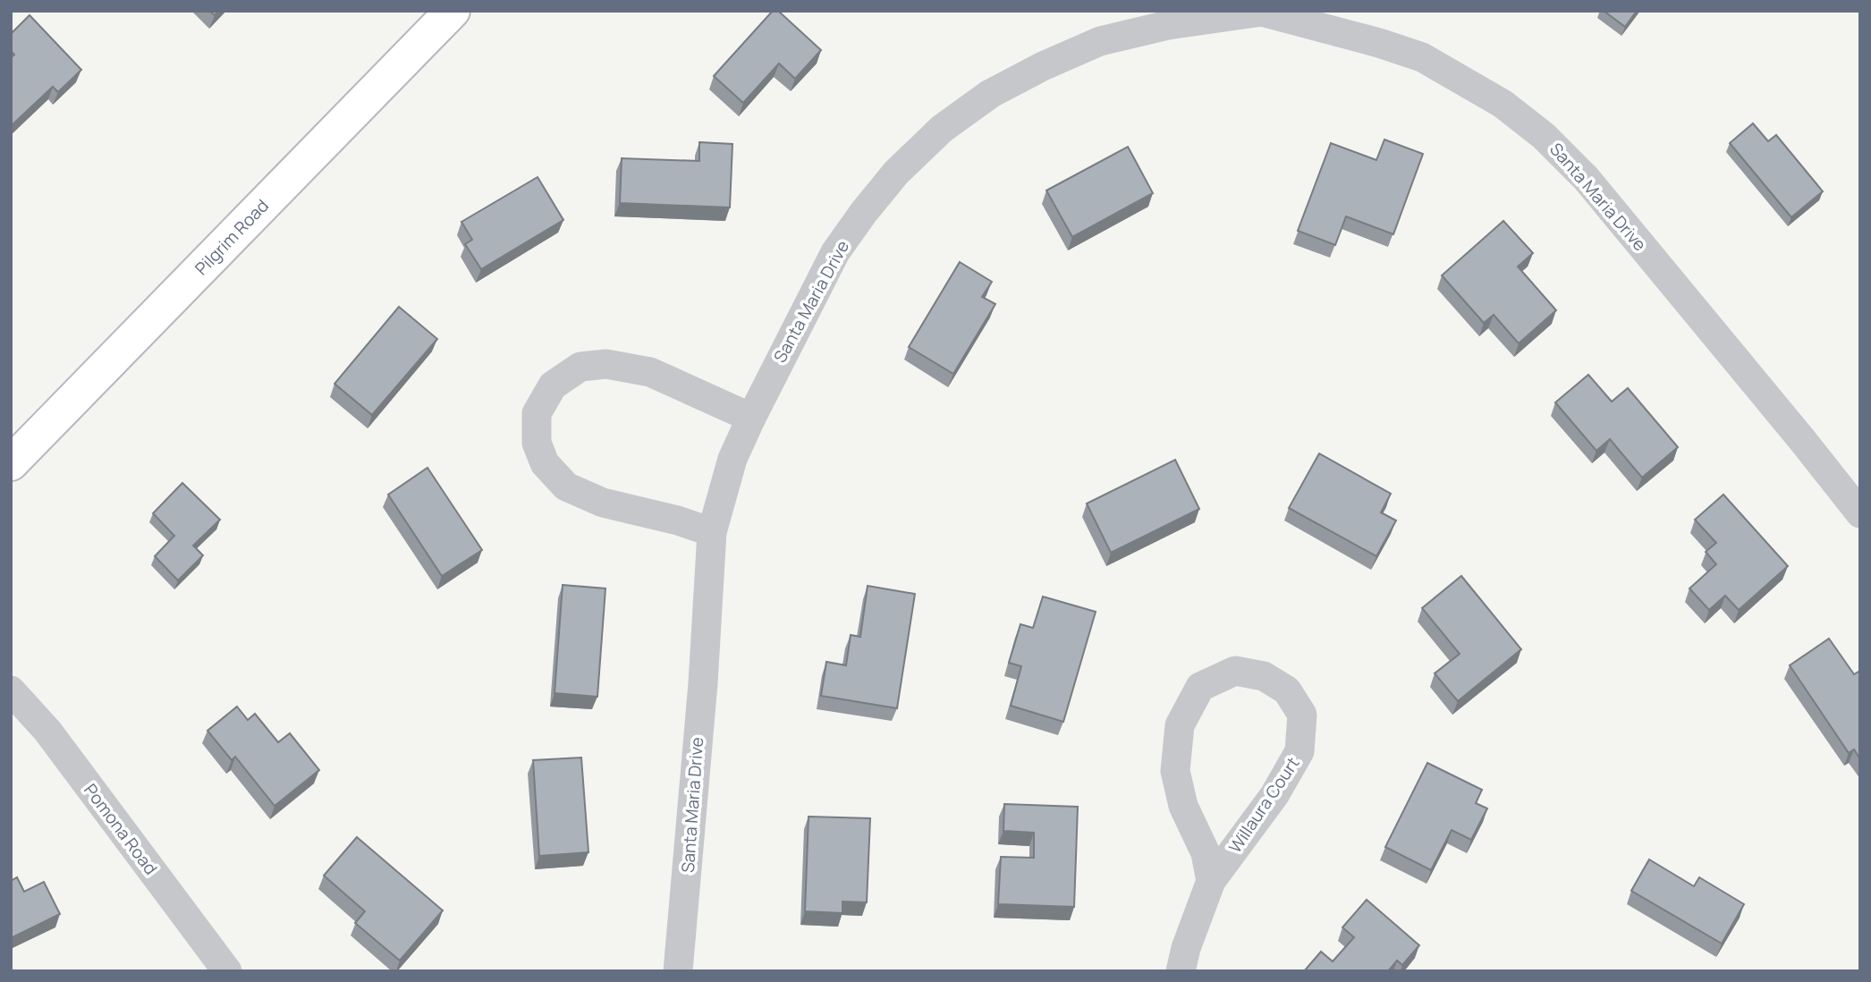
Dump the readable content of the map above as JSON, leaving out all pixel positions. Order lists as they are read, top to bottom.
{
  "streets": {
    "main road": ["Pilgrim Road"],
    "street": ["Santa Maria Drive", "Willaura Court", "Pomona Road"]
  }
}
